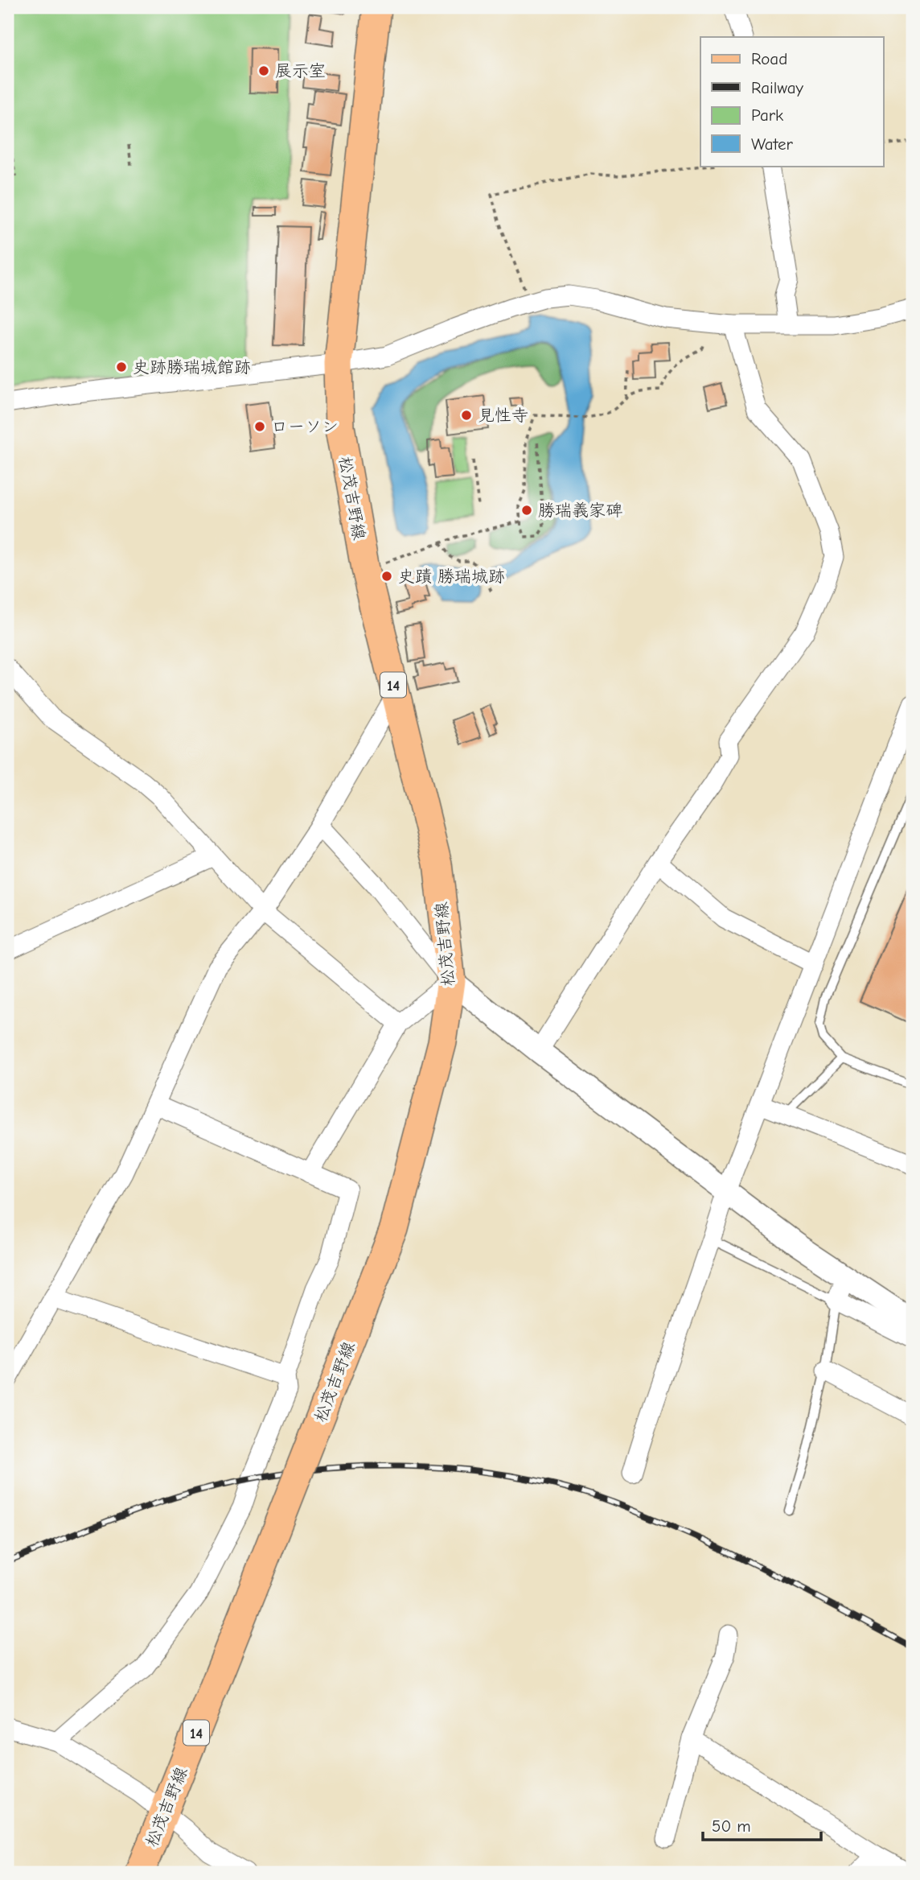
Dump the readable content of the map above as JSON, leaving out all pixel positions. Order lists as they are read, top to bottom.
{
  "streets": {
    "main road": ["松茂吉野線", "14"]
  },
  "places": [
    "展示室",
    "史跡勝瑞城館跡",
    "見性寺",
    "ローソン",
    "勝瑞義家碑",
    "史蹟 勝瑞城跡"
  ],
  "legend": [
    "Road",
    "Railway",
    "Park",
    "Water"
  ],
  "scale_bar": "50 m"
}
